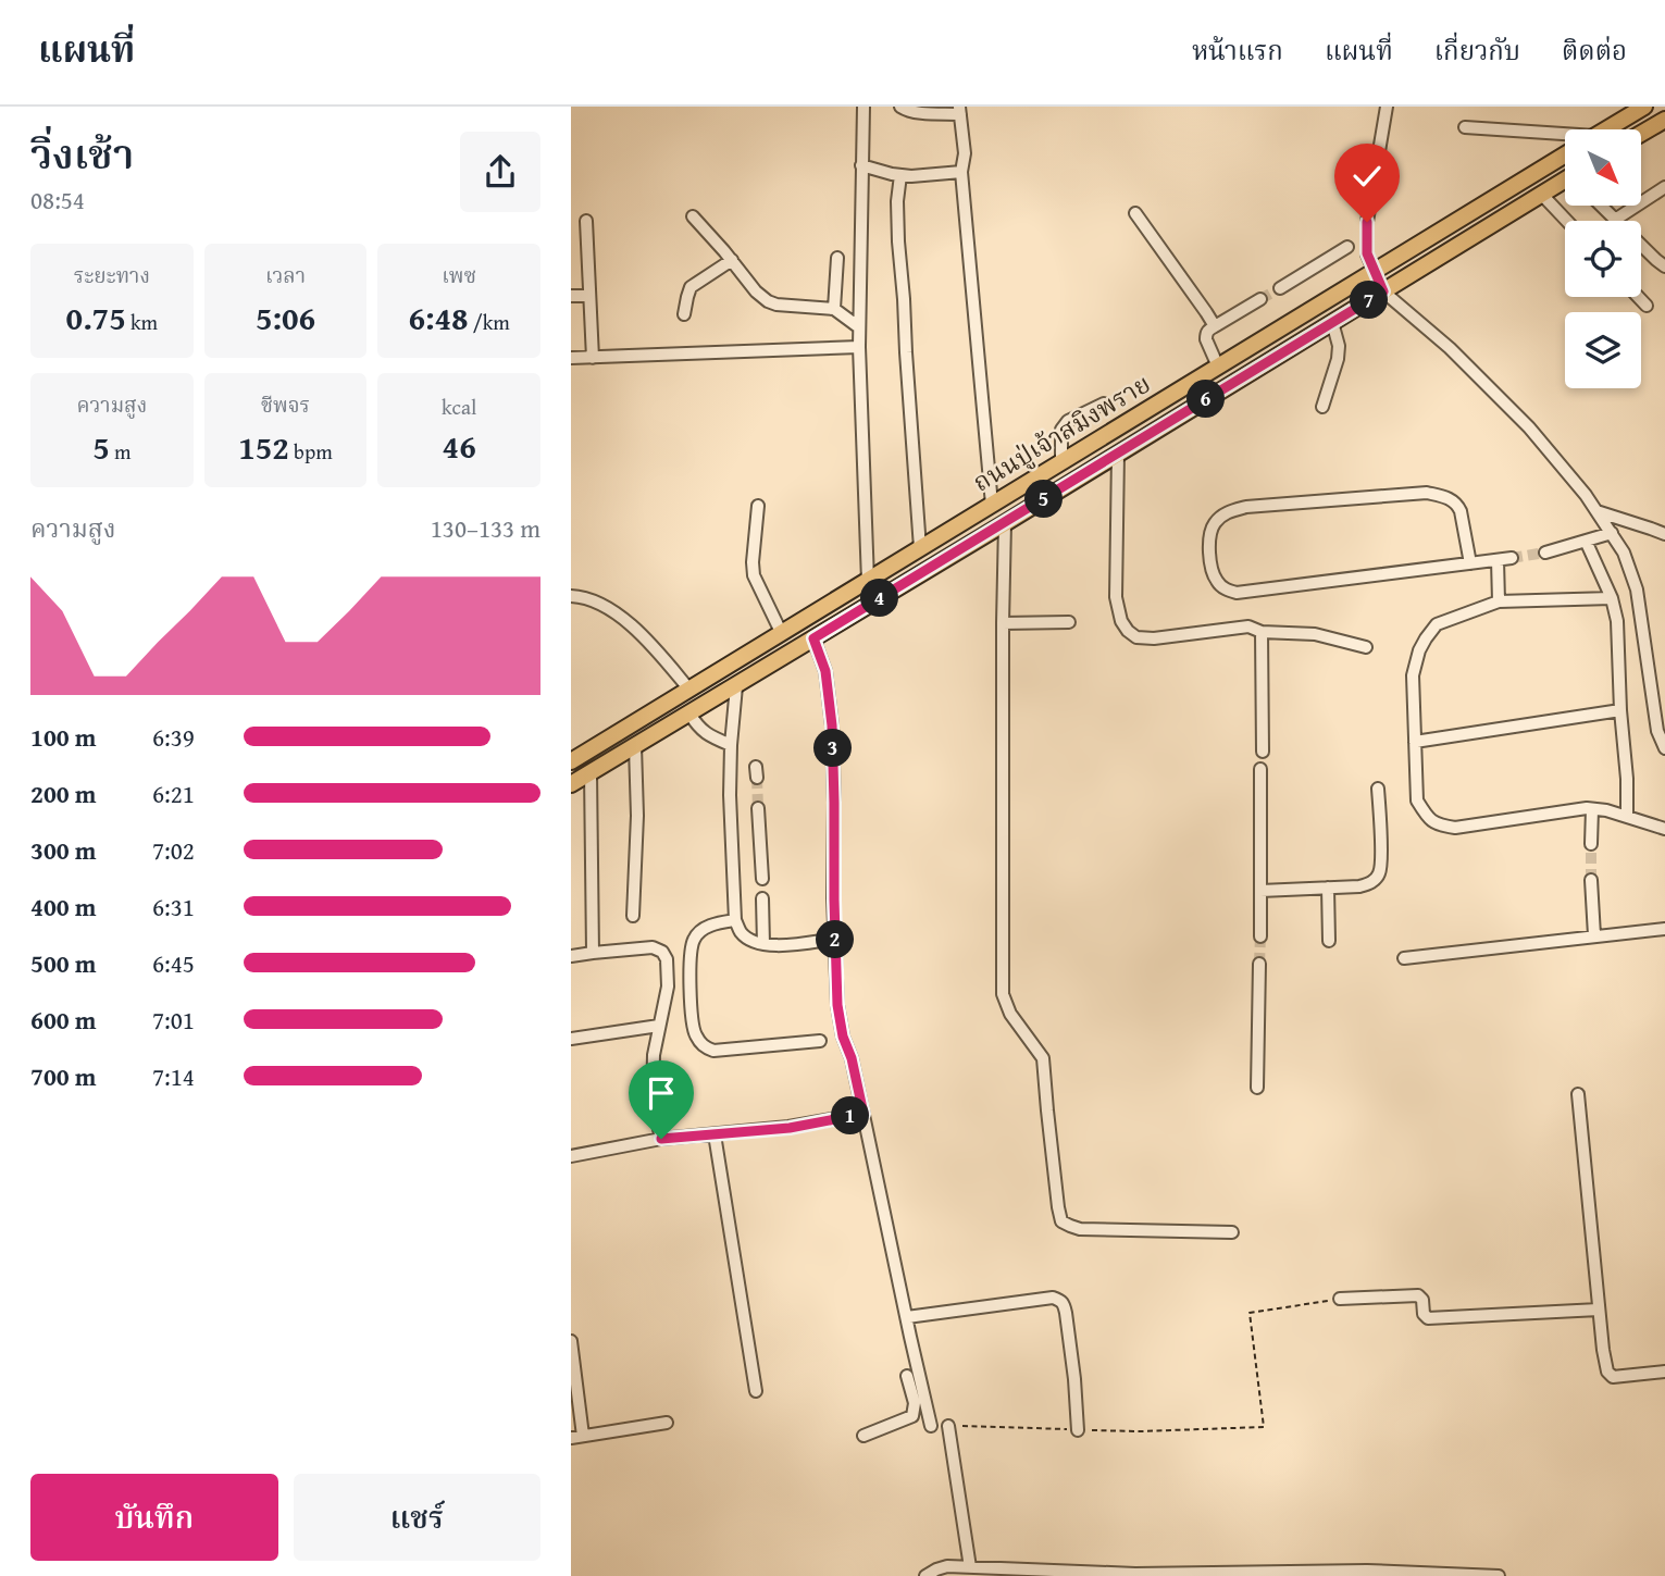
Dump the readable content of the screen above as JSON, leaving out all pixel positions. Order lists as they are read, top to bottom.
{
  "streets": {
    "main road": ["ถนนปู่เจ้าสมิงพราย"]
  },
  "north": "bottom right",
  "page": {
    "header": "แผนที่",
    "nav": [
      "หน้าแรก",
      "แผนที่",
      "เกี่ยวกับ",
      "ติดต่อ"
    ],
    "heading": ["วิ่งเช้า", "08:54"],
    "stats": [
      ["ระยะทาง", "0.75 km"],
      ["เวลา", "5:06"],
      ["เพซ", "6:48 /km"],
      ["ความสูง", "5 m"],
      ["ชีพจร", "152 bpm"],
      ["kcal", "46"]
    ],
    "pins": [
      "7",
      "6",
      "5",
      "4",
      "3",
      "2",
      "1"
    ],
    "chart": ["ความสูง", "130–133 m"],
    "list": [
      {
        "name": "100 m",
        "note": "6:39"
      },
      {
        "name": "200 m",
        "note": "6:21"
      },
      {
        "name": "300 m",
        "note": "7:02"
      },
      {
        "name": "400 m",
        "note": "6:31"
      },
      {
        "name": "500 m",
        "note": "6:45"
      },
      {
        "name": "600 m",
        "note": "7:01"
      },
      {
        "name": "700 m",
        "note": "7:14"
      }
    ],
    "buttons": ["บันทึก", "แชร์"]
  }
}
